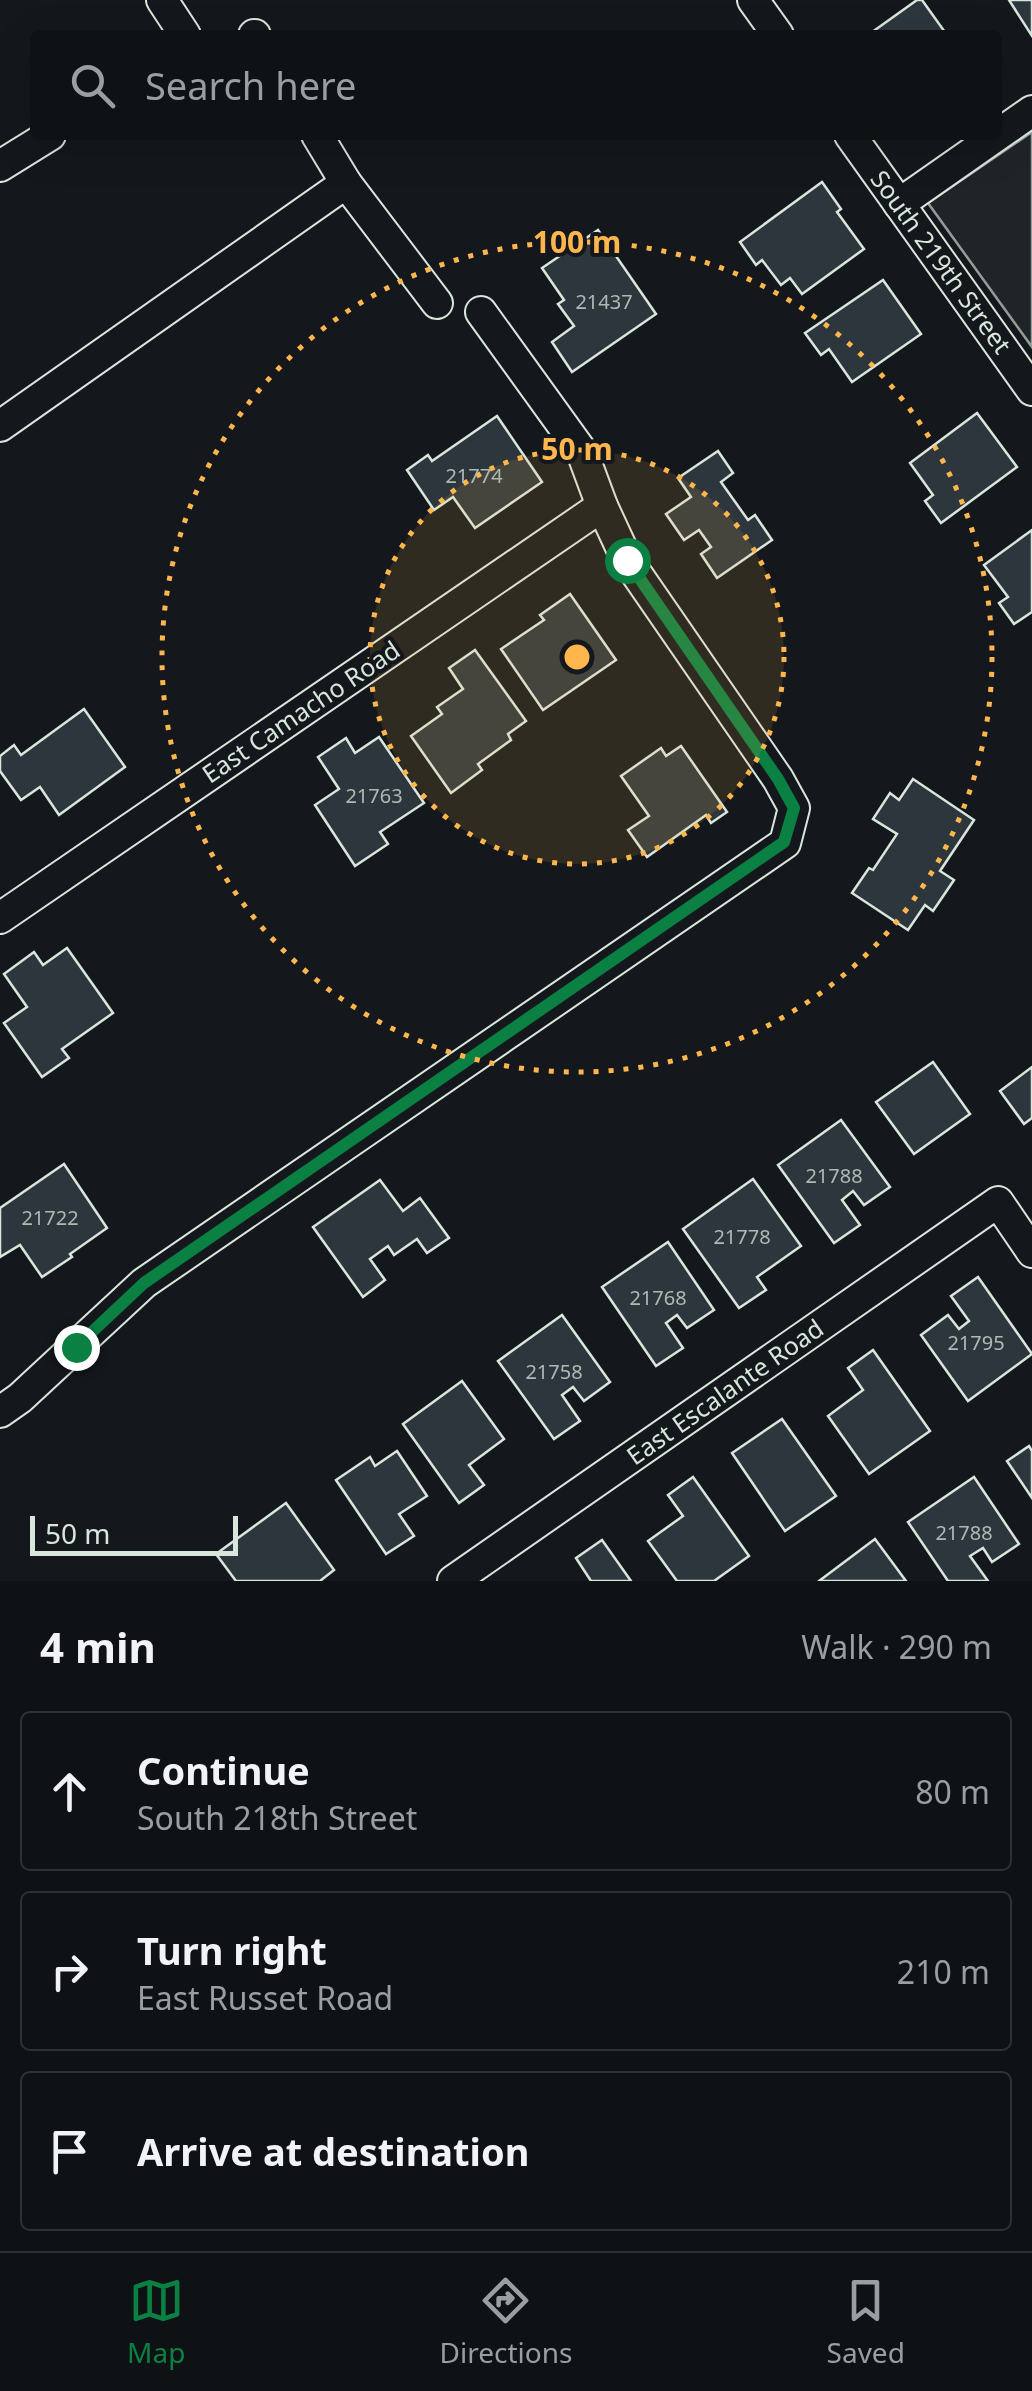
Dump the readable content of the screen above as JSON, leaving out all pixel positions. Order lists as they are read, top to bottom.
{
  "streets": {
    "street": ["South 219th Street", "East Camacho Road", "East Escalante Road"]
  },
  "house_numbers": [
    "21437",
    "21774",
    "21763",
    "21788",
    "21722",
    "21778",
    "21768",
    "21795",
    "21758",
    "21788"
  ],
  "scale_bar": "50 m",
  "page": {
    "search": "Search here",
    "scale": "50 m",
    "heading": ["4 min", "Walk · 290 m"],
    "list": [
      ["Continue", "South 218th Street", "80 m"],
      ["Turn right", "East Russet Road", "210 m"],
      "Arrive at destination"
    ],
    "nav": ["Map", "Directions", "Saved"]
  },
  "rings": ["100 m", "50 m"]
}
